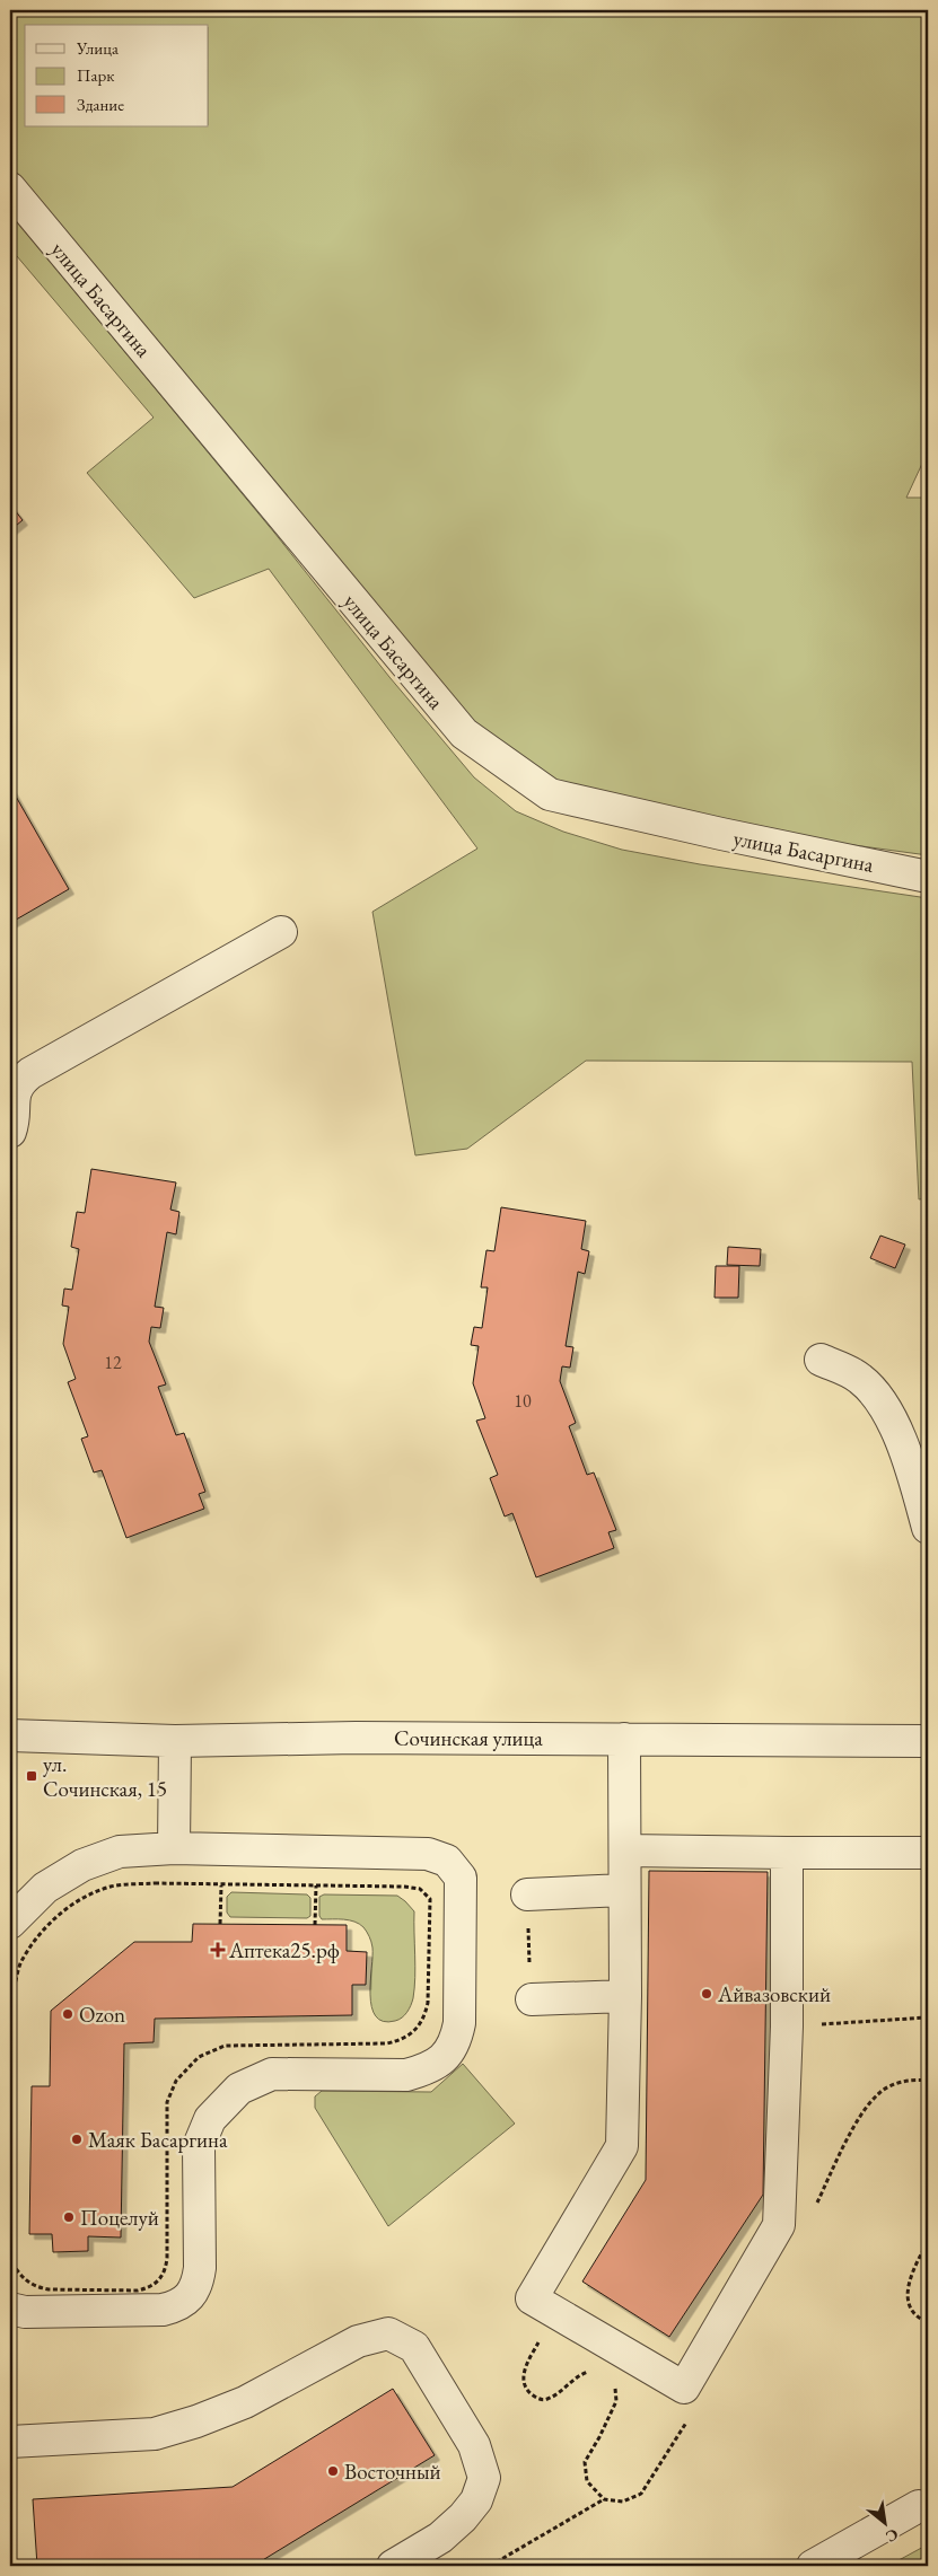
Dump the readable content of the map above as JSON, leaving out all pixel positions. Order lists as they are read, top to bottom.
{
  "streets": {
    "street": ["улица Басаргина", "Сочинская улица"]
  },
  "places": {
    "transit": ["ул. Сочинская, 15"],
    "health": ["Аптека25.рф"],
    "other": [
      "Айвазовский",
      "Ozon",
      "Маяк Басаргина",
      "Поцелуй",
      "Восточный"
    ]
  },
  "house_numbers": ["12", "10"],
  "legend": ["Улица", "Парк", "Здание"],
  "north": "bottom right"
}
